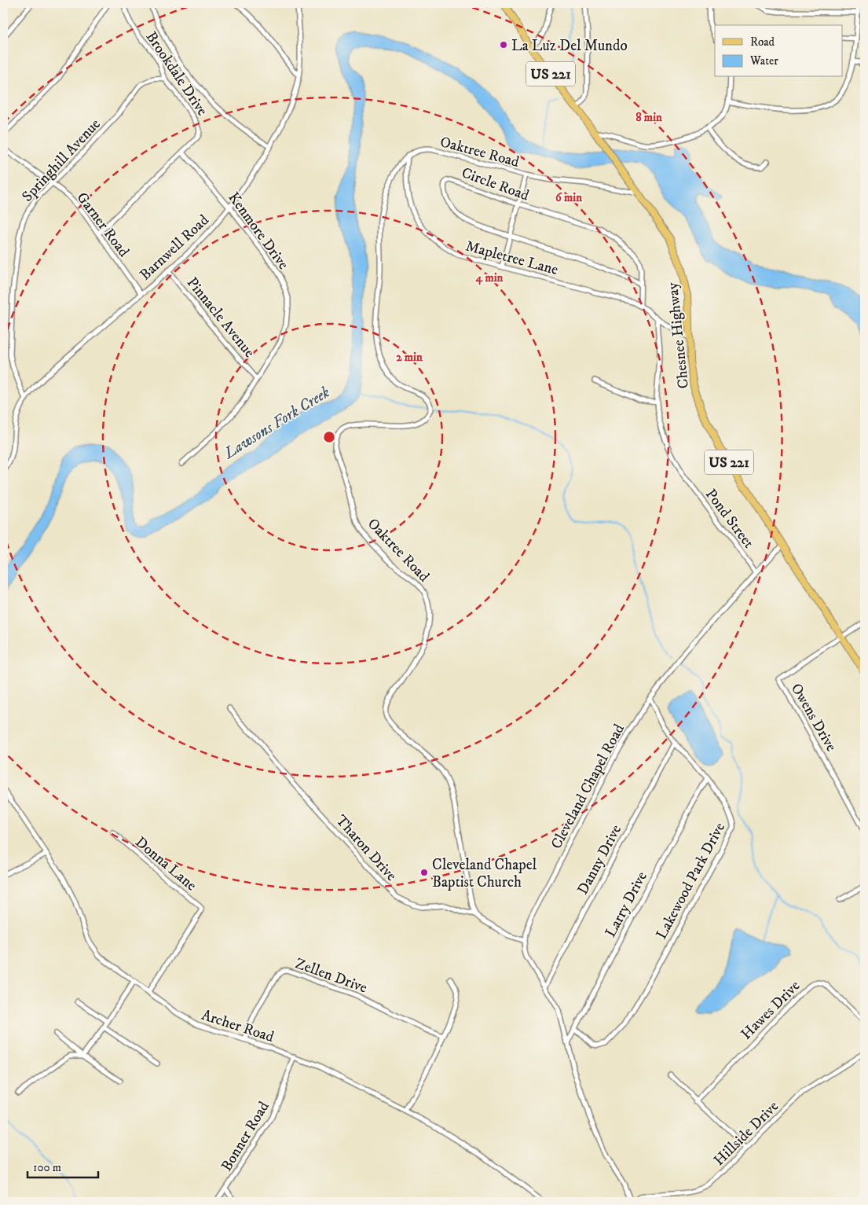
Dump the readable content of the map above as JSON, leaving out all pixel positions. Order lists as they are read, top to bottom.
{
  "streets": {
    "main road": ["US 221", "Chesnee Highway"],
    "street": [
      "Brookdale Drive",
      "Oaktree Road",
      "Springhill Avenue",
      "Circle Road",
      "Garner Road",
      "Kenmore Drive",
      "Barnwell Road",
      "Mapletree Lane",
      "Pinnacle Avenue",
      "Pond Street",
      "Owens Drive",
      "Cleveland Chapel Road",
      "Tharon Drive",
      "Danny Drive",
      "Donna Lane",
      "Lakewood Park Drive",
      "Larry Drive",
      "Zellen Drive",
      "Hawes Drive",
      "Archer Road",
      "Hillside Drive",
      "Bonner Road"
    ]
  },
  "crossings": [
    ["Brookdale Drive", "Springhill Avenue"],
    ["Brookdale Drive", "Kenmore Drive"],
    ["Oaktree Road", "Mapletree Lane"],
    ["Oaktree Road", "Chesnee Highway"],
    ["Oaktree Road", "Tharon Drive"],
    ["Springhill Avenue", "Garner Road"],
    ["Springhill Avenue", "Barnwell Road"],
    ["Circle Road", "Mapletree Lane"],
    ["Garner Road", "Barnwell Road"],
    ["Kenmore Drive", "Barnwell Road"],
    ["Kenmore Drive", "Pinnacle Avenue"],
    ["Barnwell Road", "Pinnacle Avenue"],
    ["Mapletree Lane", "Chesnee Highway"],
    ["Mapletree Lane", "Pond Street"],
    ["Chesnee Highway", "Owens Drive"],
    ["Chesnee Highway", "Cleveland Chapel Road"],
    ["Pond Street", "Cleveland Chapel Road"],
    ["Cleveland Chapel Road", "Tharon Drive"],
    ["Cleveland Chapel Road", "Danny Drive"],
    ["Cleveland Chapel Road", "Lakewood Park Drive"],
    ["Cleveland Chapel Road", "Larry Drive"],
    ["Cleveland Chapel Road", "Hillside Drive"],
    ["Danny Drive", "Lakewood Park Drive"],
    ["Donna Lane", "Archer Road"],
    ["Lakewood Park Drive", "Larry Drive"],
    ["Zellen Drive", "Archer Road"],
    ["Archer Road", "Bonner Road"]
  ],
  "water": ["Lawsons Fork Creek"],
  "places": ["La Luz Del Mundo", "Cleveland Chapel Baptist Church"],
  "legend": ["Road", "Water"],
  "scale_bar": "100 m",
  "rings": [
    "8 min",
    "6 min",
    "4 min",
    "2 min"
  ]
}
